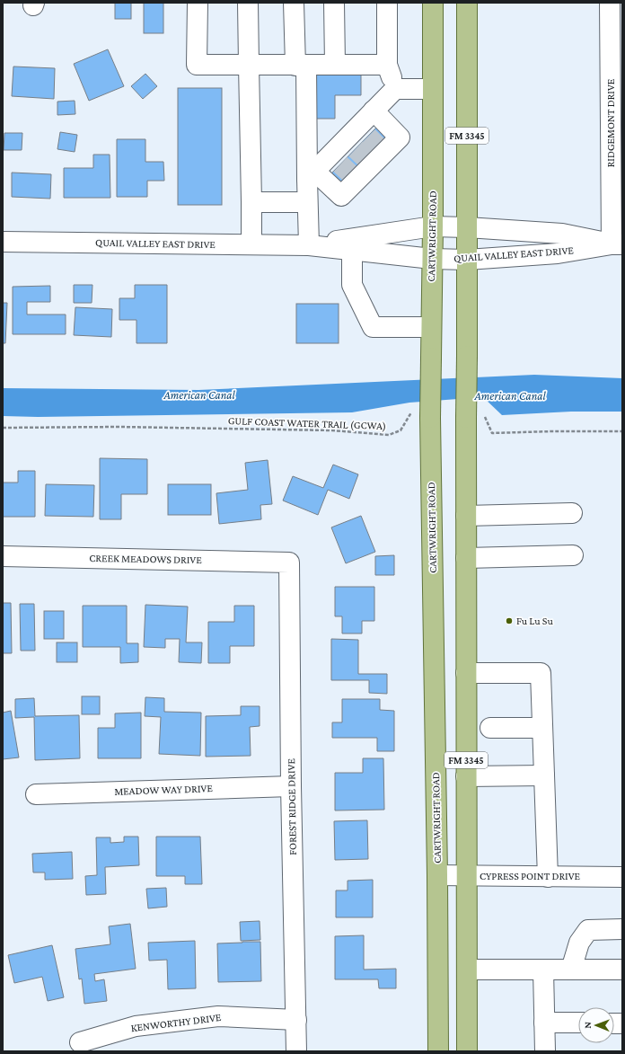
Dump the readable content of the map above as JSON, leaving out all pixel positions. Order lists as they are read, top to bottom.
{
  "streets": {
    "main road": ["FM 3345", "CARTWRIGHT ROAD"],
    "street": [
      "RIDGEMONT DRIVE",
      "QUAIL VALLEY EAST DRIVE",
      "CREEK MEADOWS DRIVE",
      "MEADOW WAY DRIVE",
      "FOREST RIDGE DRIVE",
      "CYPRESS POINT DRIVE",
      "KENWORTHY DRIVE"
    ],
    "path": ["GULF COAST WATER TRAIL (GCWA)"]
  },
  "crossings": [
    ["RIDGEMONT DRIVE", "QUAIL VALLEY EAST DRIVE"],
    ["FM 3345", "QUAIL VALLEY EAST DRIVE"],
    ["FM 3345", "CYPRESS POINT DRIVE"],
    ["CARTWRIGHT ROAD", "QUAIL VALLEY EAST DRIVE"],
    ["CARTWRIGHT ROAD", "CYPRESS POINT DRIVE"],
    ["CREEK MEADOWS DRIVE", "FOREST RIDGE DRIVE"],
    ["MEADOW WAY DRIVE", "FOREST RIDGE DRIVE"],
    ["FOREST RIDGE DRIVE", "KENWORTHY DRIVE"]
  ],
  "water": ["American Canal"],
  "places": ["Fu Lu Su"],
  "north": "left"
}
